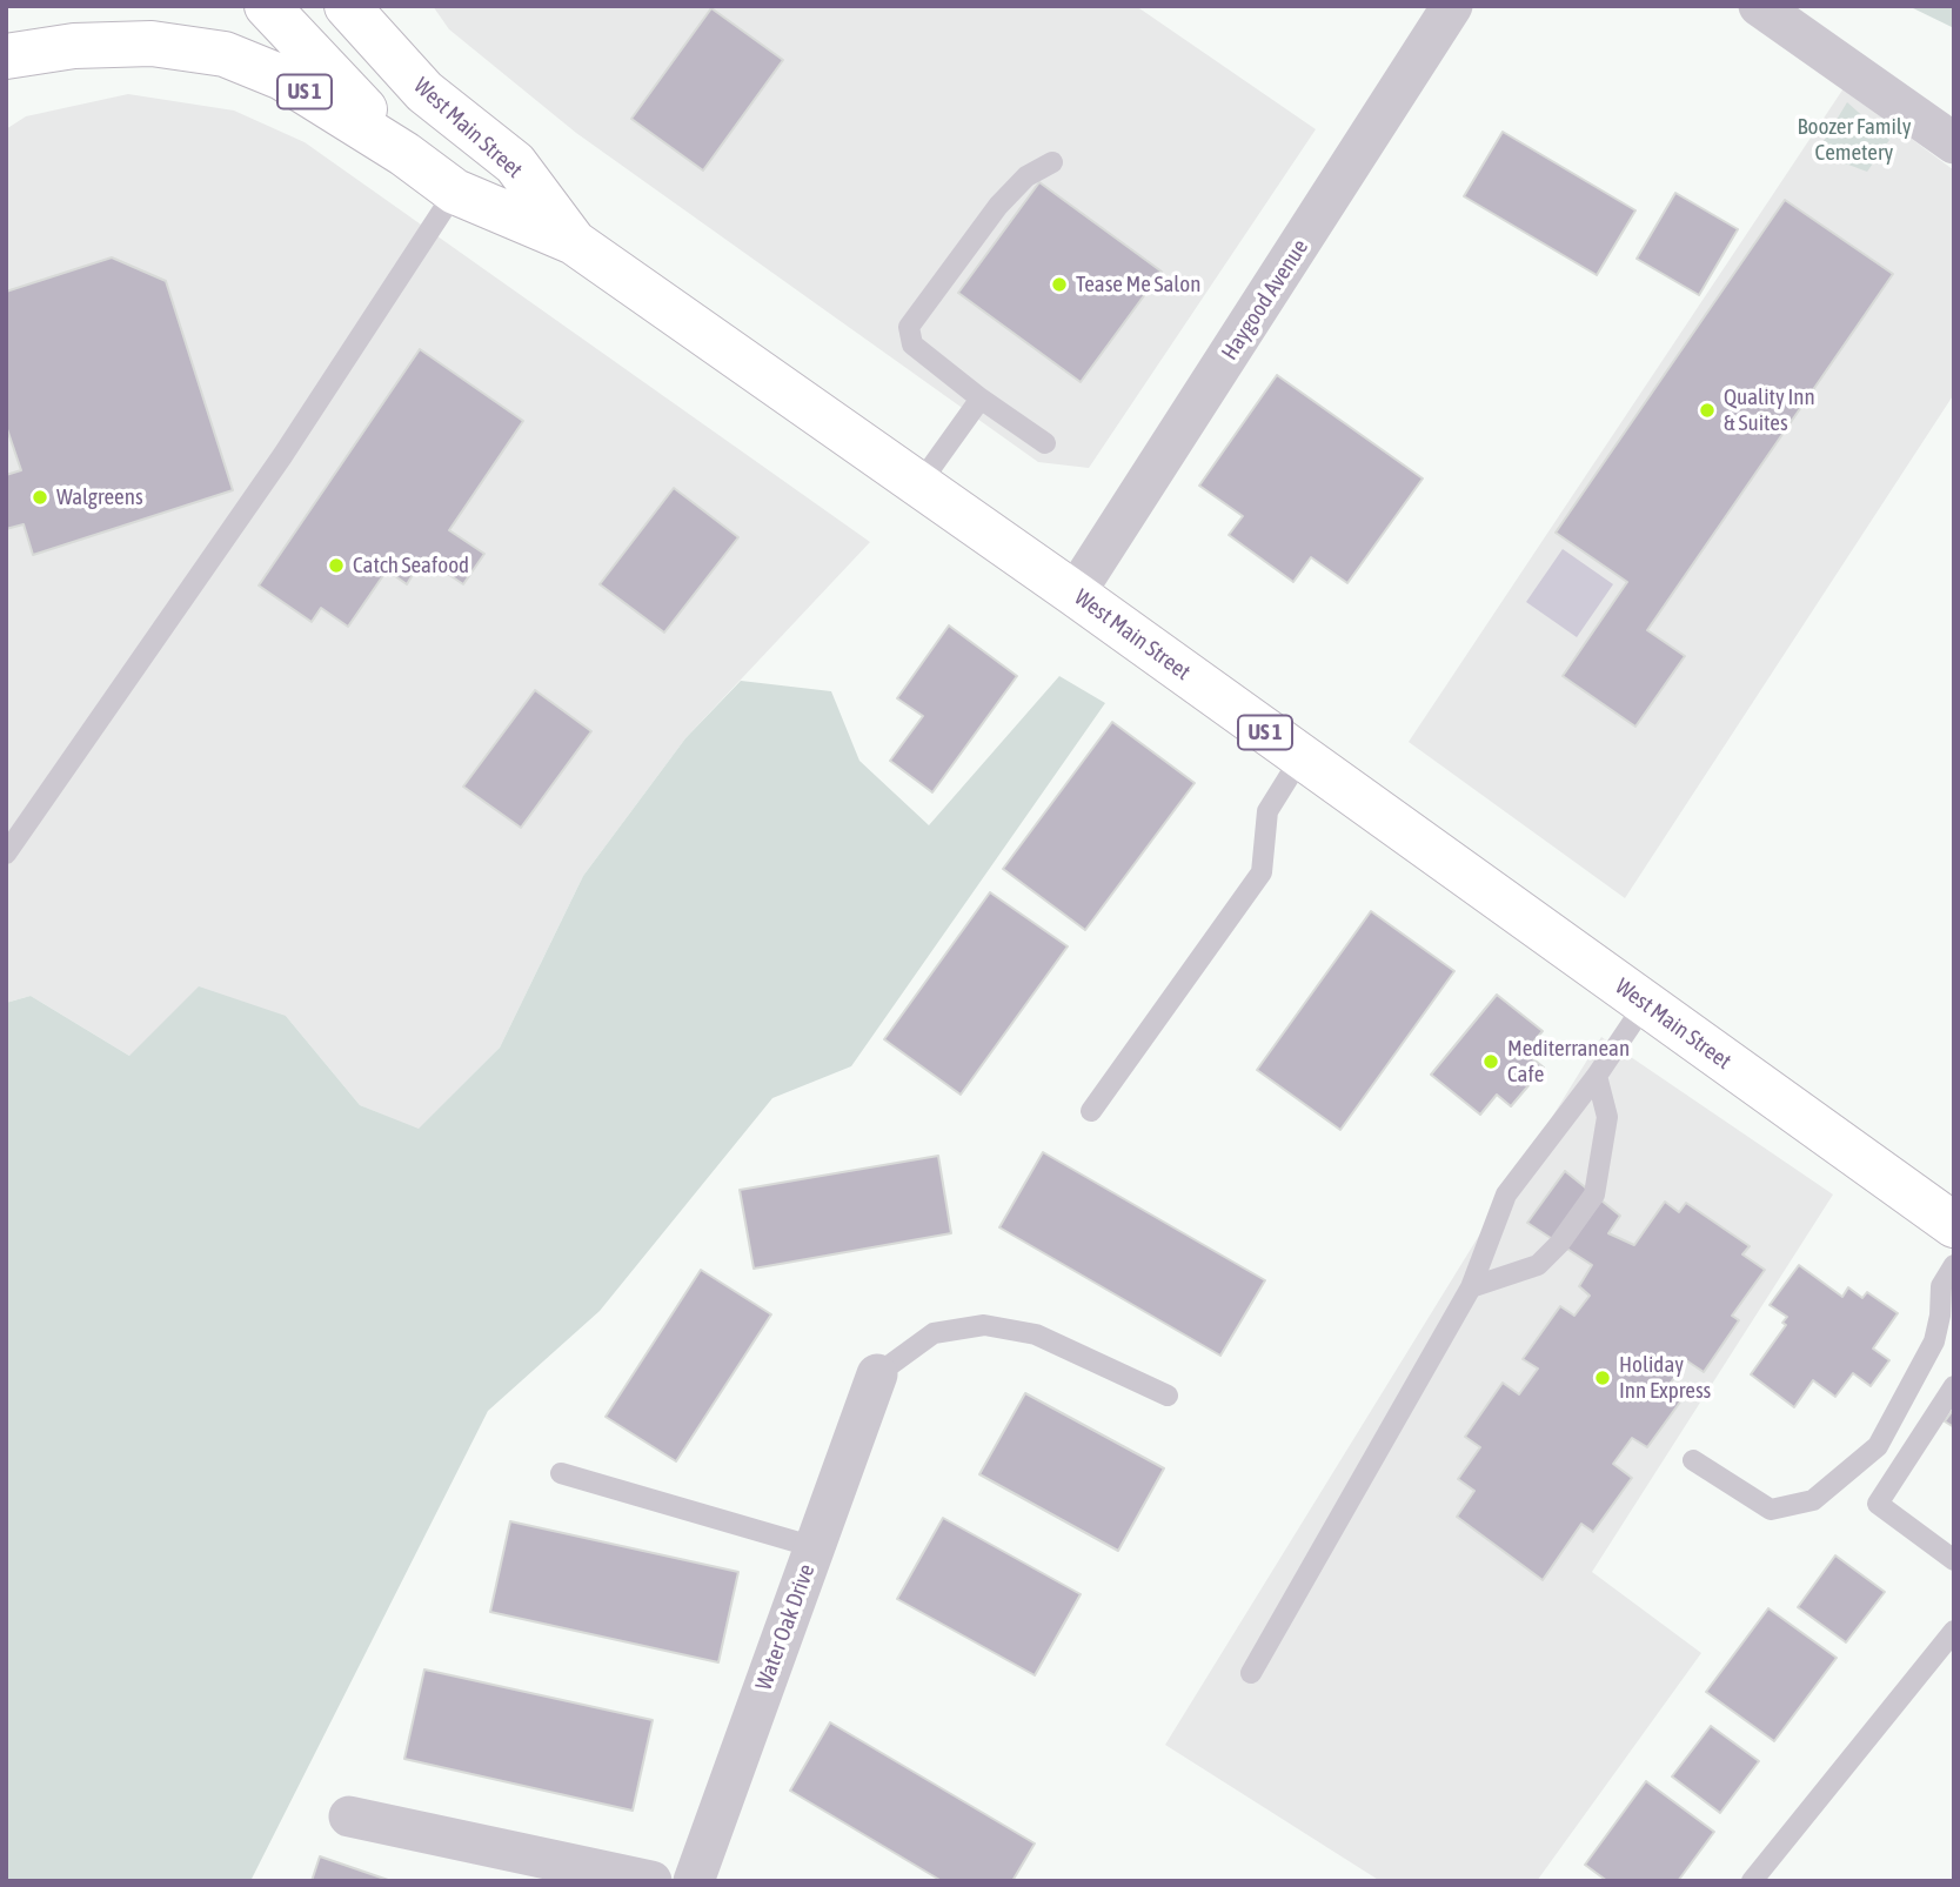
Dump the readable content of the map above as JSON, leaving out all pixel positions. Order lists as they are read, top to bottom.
{
  "streets": {
    "main road": ["US 1", "West Main Street"],
    "street": ["Haygood Avenue", "Water Oak Drive"]
  },
  "crossings": [
    ["US 1", "West Main Street"],
    ["West Main Street", "Haygood Avenue"]
  ],
  "parks": ["Boozer Family Cemetery"],
  "places": [
    "Tease Me Salon",
    "Quality Inn & Suites",
    "Walgreens",
    "Catch Seafood",
    "Mediterranean Cafe",
    "Holiday Inn Express"
  ]
}
